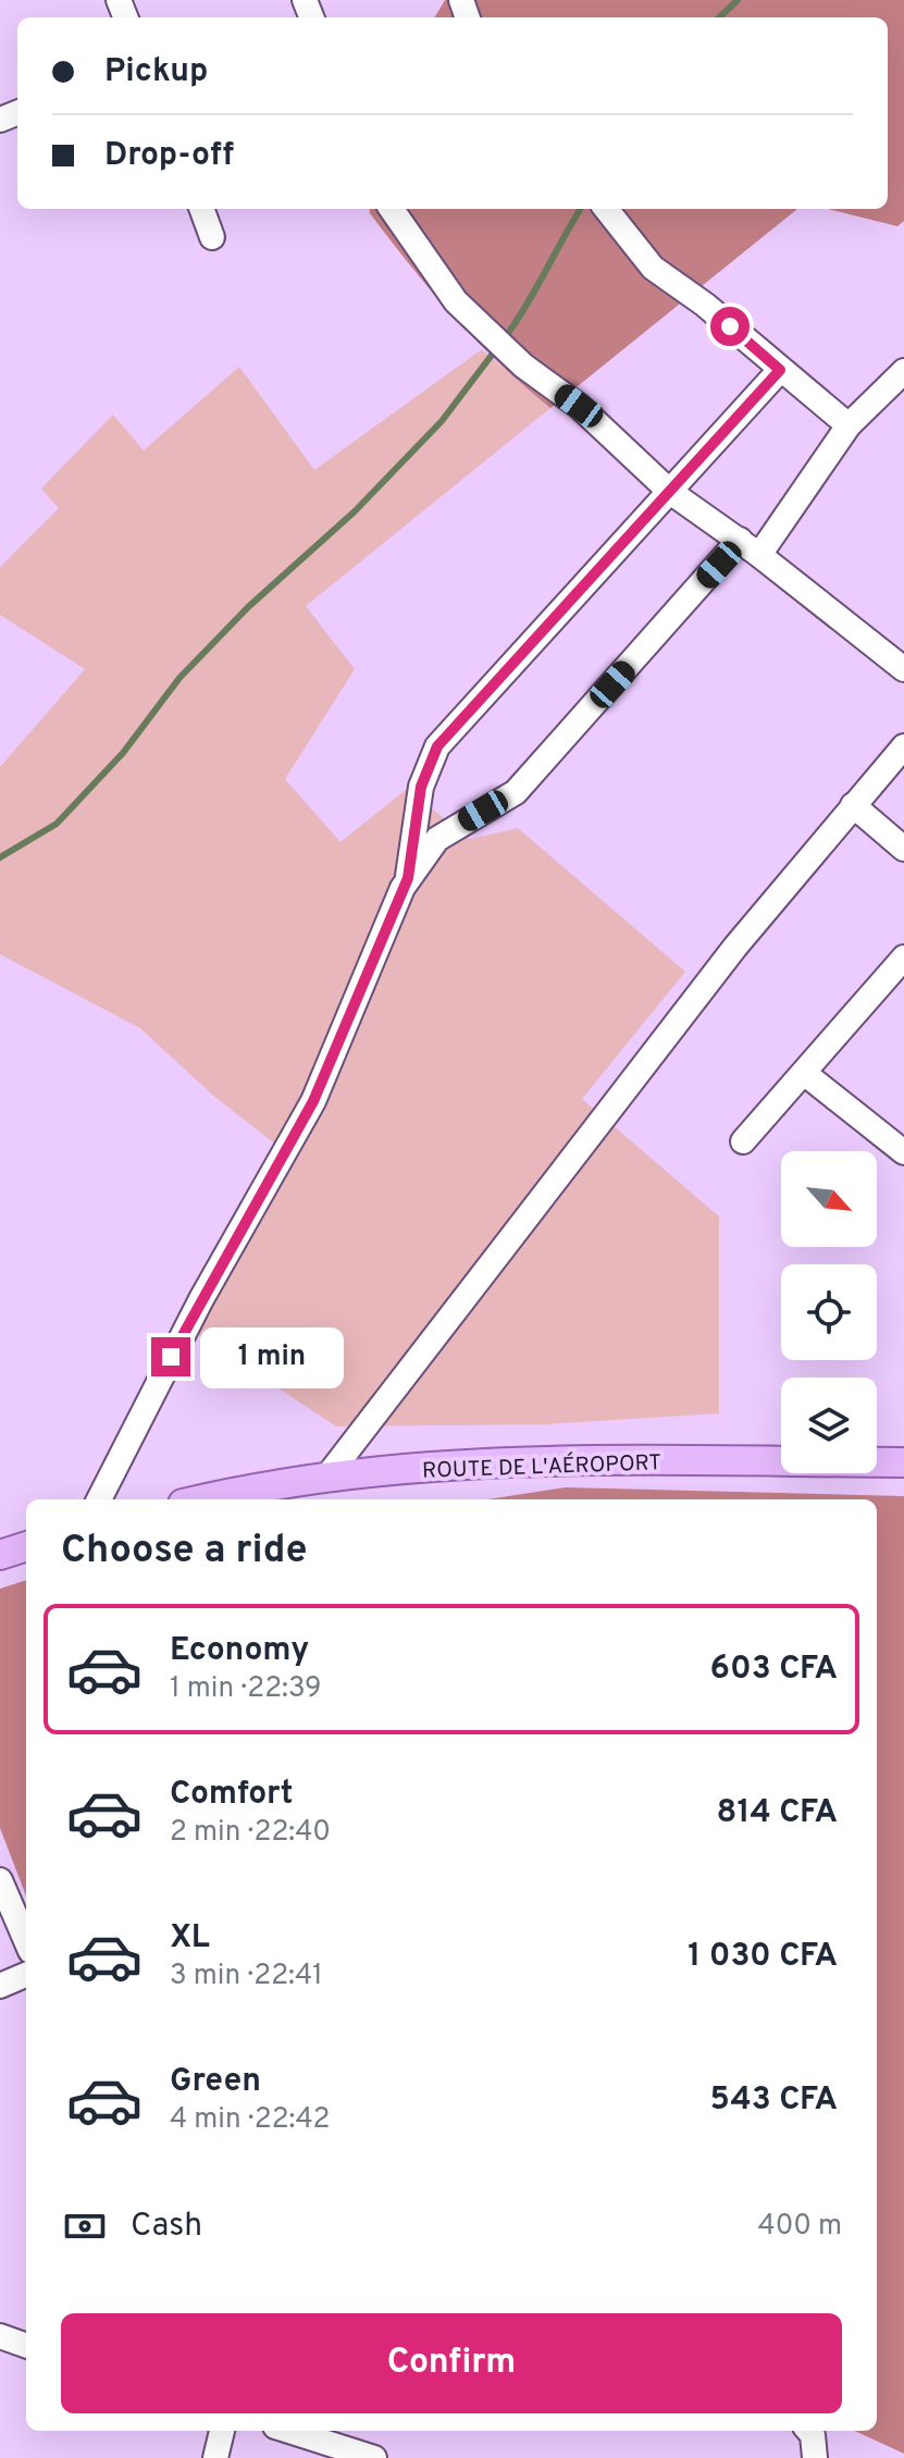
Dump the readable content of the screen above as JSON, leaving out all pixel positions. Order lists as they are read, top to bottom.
{
  "streets": {
    "main road": ["ROUTE DE L'AÉROPORT"]
  },
  "north": "bottom right",
  "page": {
    "banner": ["Pickup", "Drop-off"],
    "bubble": "1 min",
    "heading": "Choose a ride",
    "list": [
      {
        "name": "Economy",
        "note": "1 min · 22:39",
        "value": "603 CFA"
      },
      {
        "name": "Comfort",
        "note": "2 min · 22:40",
        "value": "814 CFA"
      },
      {
        "name": "XL",
        "note": "3 min · 22:41",
        "value": "1 030 CFA"
      },
      {
        "name": "Green",
        "note": "4 min · 22:42",
        "value": "543 CFA"
      }
    ],
    "pay": ["Cash", "400 m"],
    "buttons": "Confirm"
  }
}
